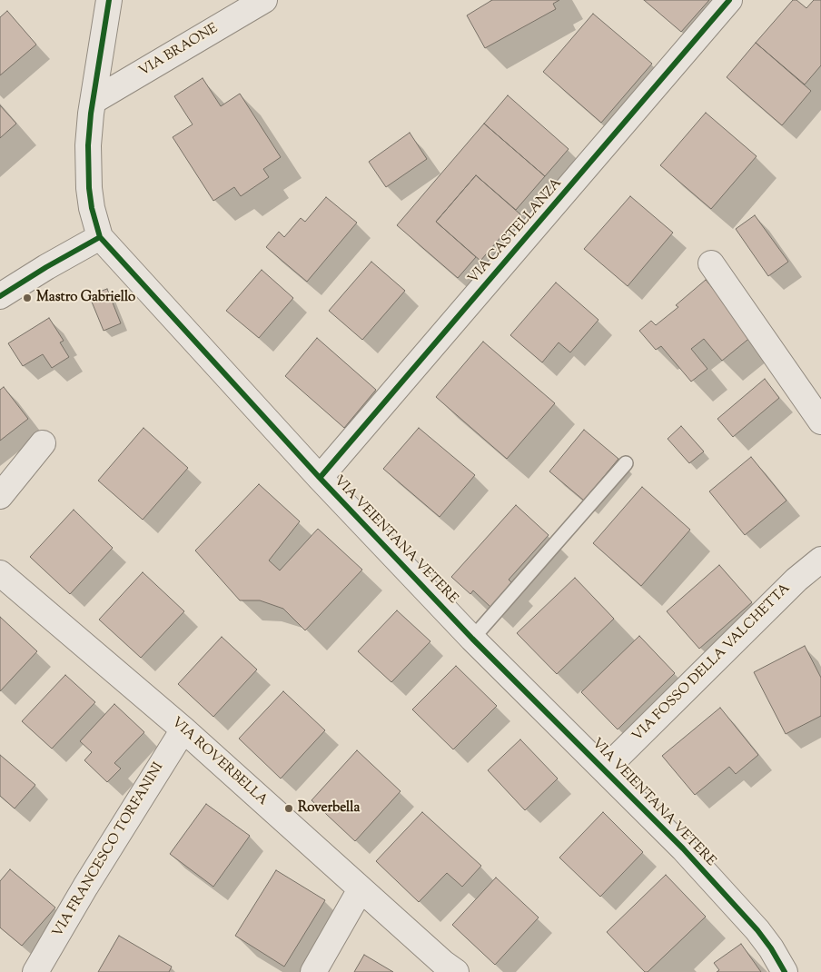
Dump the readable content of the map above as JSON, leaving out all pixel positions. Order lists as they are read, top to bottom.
{
  "streets": {
    "street": [
      "VIA BRAONE",
      "VIA CASTELLANZA",
      "VIA VEIENTANA VETERE",
      "VIA FOSSO DELLA VALCHETTA",
      "VIA ROVERBELLA",
      "VIA FRANCESCO TORFANINI"
    ]
  },
  "crossings": [
    ["VIA BRAONE", "VIA VEIENTANA VETERE"],
    ["VIA CASTELLANZA", "VIA VEIENTANA VETERE"],
    ["VIA VEIENTANA VETERE", "VIA FOSSO DELLA VALCHETTA"],
    ["VIA ROVERBELLA", "VIA FRANCESCO TORFANINI"]
  ],
  "places": ["Mastro Gabriello", "Roverbella"]
}
